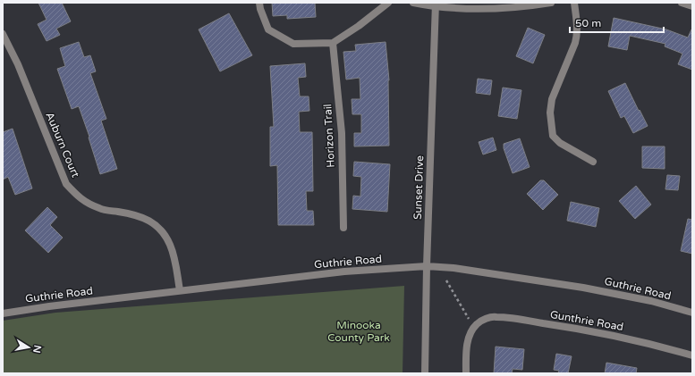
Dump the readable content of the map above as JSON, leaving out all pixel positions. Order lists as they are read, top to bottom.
{
  "streets": {
    "street": [
      "Horizon Trail",
      "Auburn Court",
      "Sunset Drive",
      "Guthrie Road",
      "Gunthrie Road"
    ]
  },
  "crossings": [
    ["Auburn Court", "Guthrie Road"],
    ["Sunset Drive", "Guthrie Road"]
  ],
  "parks": ["Minooka County Park"],
  "scale_bar": "50 m",
  "north": "right"
}
